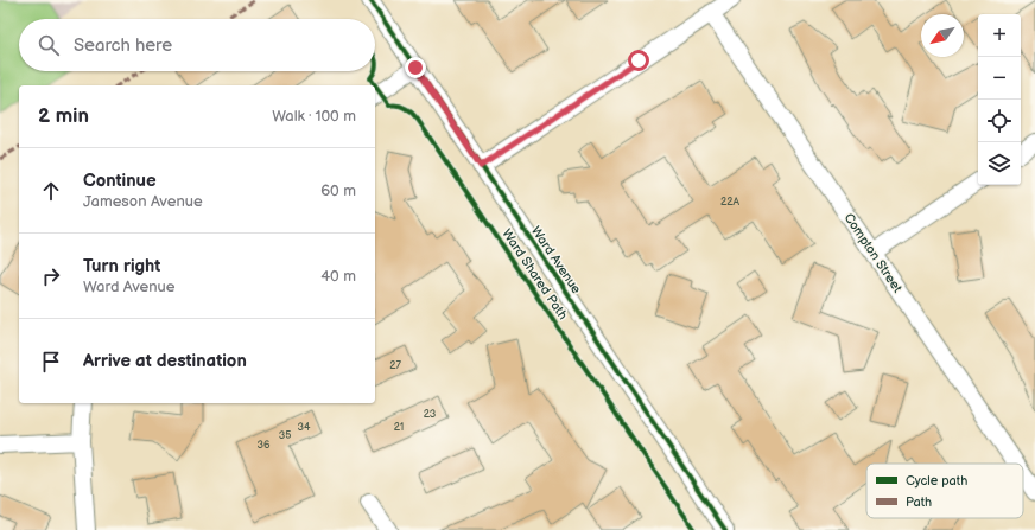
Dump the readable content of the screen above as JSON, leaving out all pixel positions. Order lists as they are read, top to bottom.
{
  "streets": {
    "street": ["Compton Street", "Ward Avenue"],
    "cycle path": ["Ward Shared Path"]
  },
  "house_numbers": [
    "22A",
    "27",
    "23",
    "34",
    "21",
    "35",
    "36"
  ],
  "legend": ["Cycle path", "Path"],
  "north": "bottom left",
  "page": {
    "map_buttons": ["+", "−"],
    "search": "Search here",
    "heading": ["2 min", "Walk · 100 m"],
    "list": [
      ["Continue", "Jameson Avenue", "60 m"],
      ["Turn right", "Ward Avenue", "40 m"],
      "Arrive at destination"
    ]
  }
}
